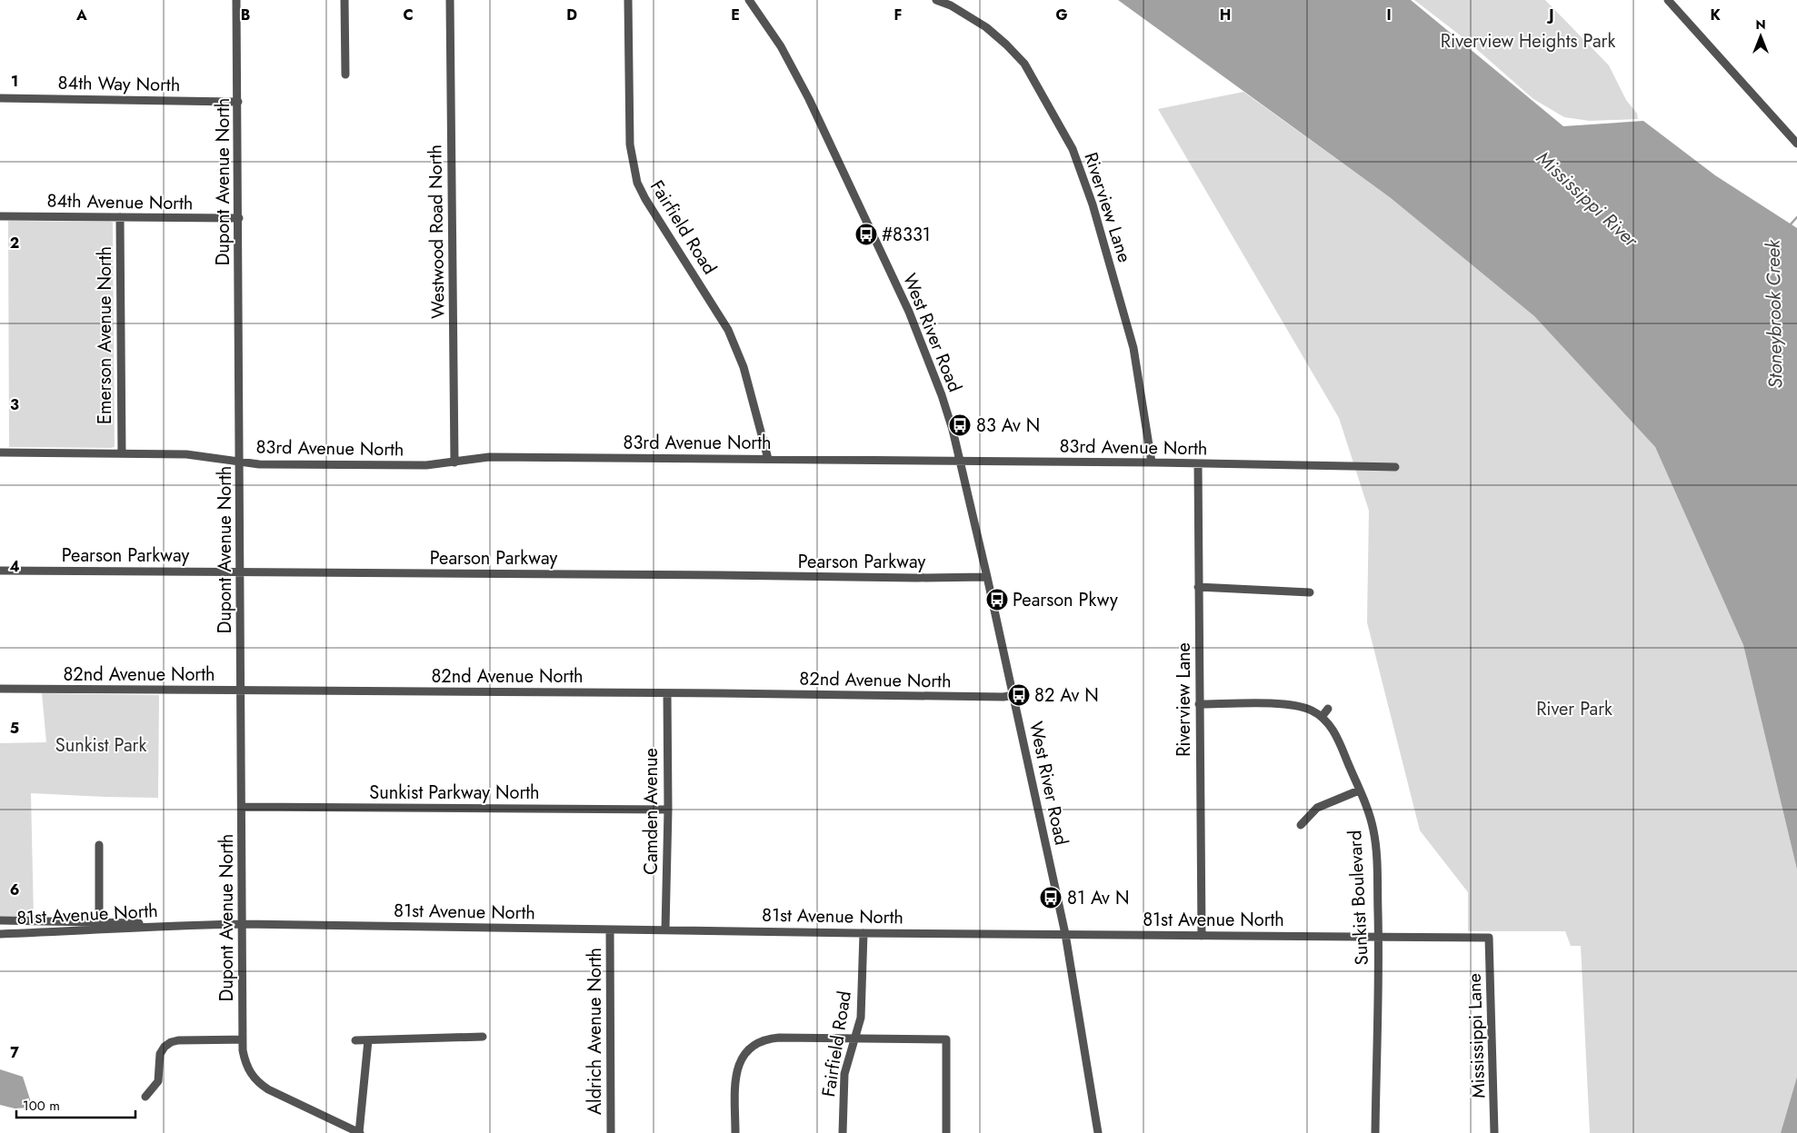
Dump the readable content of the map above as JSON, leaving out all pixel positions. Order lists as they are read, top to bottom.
{
  "streets": {
    "street": [
      "84th Way North",
      "Dupont Avenue North",
      "84th Avenue North",
      "Riverview Lane",
      "Fairfield Road",
      "Westwood Road North",
      "West River Road",
      "Emerson Avenue North",
      "83rd Avenue North",
      "Pearson Parkway",
      "82nd Avenue North",
      "Sunkist Parkway North",
      "Camden Avenue",
      "Sunkist Boulevard",
      "81st Avenue North",
      "Aldrich Avenue North",
      "Mississippi Lane"
    ]
  },
  "crossings": [
    ["84th Way North", "Dupont Avenue North"],
    ["Dupont Avenue North", "84th Avenue North"],
    ["Dupont Avenue North", "83rd Avenue North"],
    ["Dupont Avenue North", "Pearson Parkway"],
    ["Dupont Avenue North", "82nd Avenue North"],
    ["Dupont Avenue North", "Sunkist Parkway North"],
    ["Dupont Avenue North", "81st Avenue North"],
    ["84th Avenue North", "Emerson Avenue North"],
    ["Riverview Lane", "83rd Avenue North"],
    ["Riverview Lane", "Sunkist Boulevard"],
    ["Riverview Lane", "81st Avenue North"],
    ["Fairfield Road", "83rd Avenue North"],
    ["Fairfield Road", "81st Avenue North"],
    ["Westwood Road North", "83rd Avenue North"],
    ["West River Road", "83rd Avenue North"],
    ["West River Road", "Pearson Parkway"],
    ["West River Road", "82nd Avenue North"],
    ["West River Road", "81st Avenue North"],
    ["Emerson Avenue North", "83rd Avenue North"],
    ["82nd Avenue North", "Camden Avenue"],
    ["Sunkist Parkway North", "Camden Avenue"],
    ["Camden Avenue", "81st Avenue North"],
    ["Sunkist Boulevard", "81st Avenue North"],
    ["81st Avenue North", "Aldrich Avenue North"],
    ["81st Avenue North", "Mississippi Lane"]
  ],
  "water": ["Mississippi River", "Stoneybrook Creek"],
  "parks": ["Riverview Heights Park", "River Park", "Sunkist Park"],
  "places": {
    "bus stop": [
      "#8331",
      "83 Av N",
      "Pearson Pkwy",
      "82 Av N",
      "81 Av N"
    ]
  },
  "scale_bar": "100 m",
  "north": "top",
  "grid": {
    "columns": [
      "A",
      "B",
      "C",
      "D",
      "E",
      "F",
      "G",
      "H",
      "I",
      "J",
      "K"
    ],
    "rows": [
      "1",
      "2",
      "3",
      "4",
      "5",
      "6",
      "7"
    ]
  }
}
